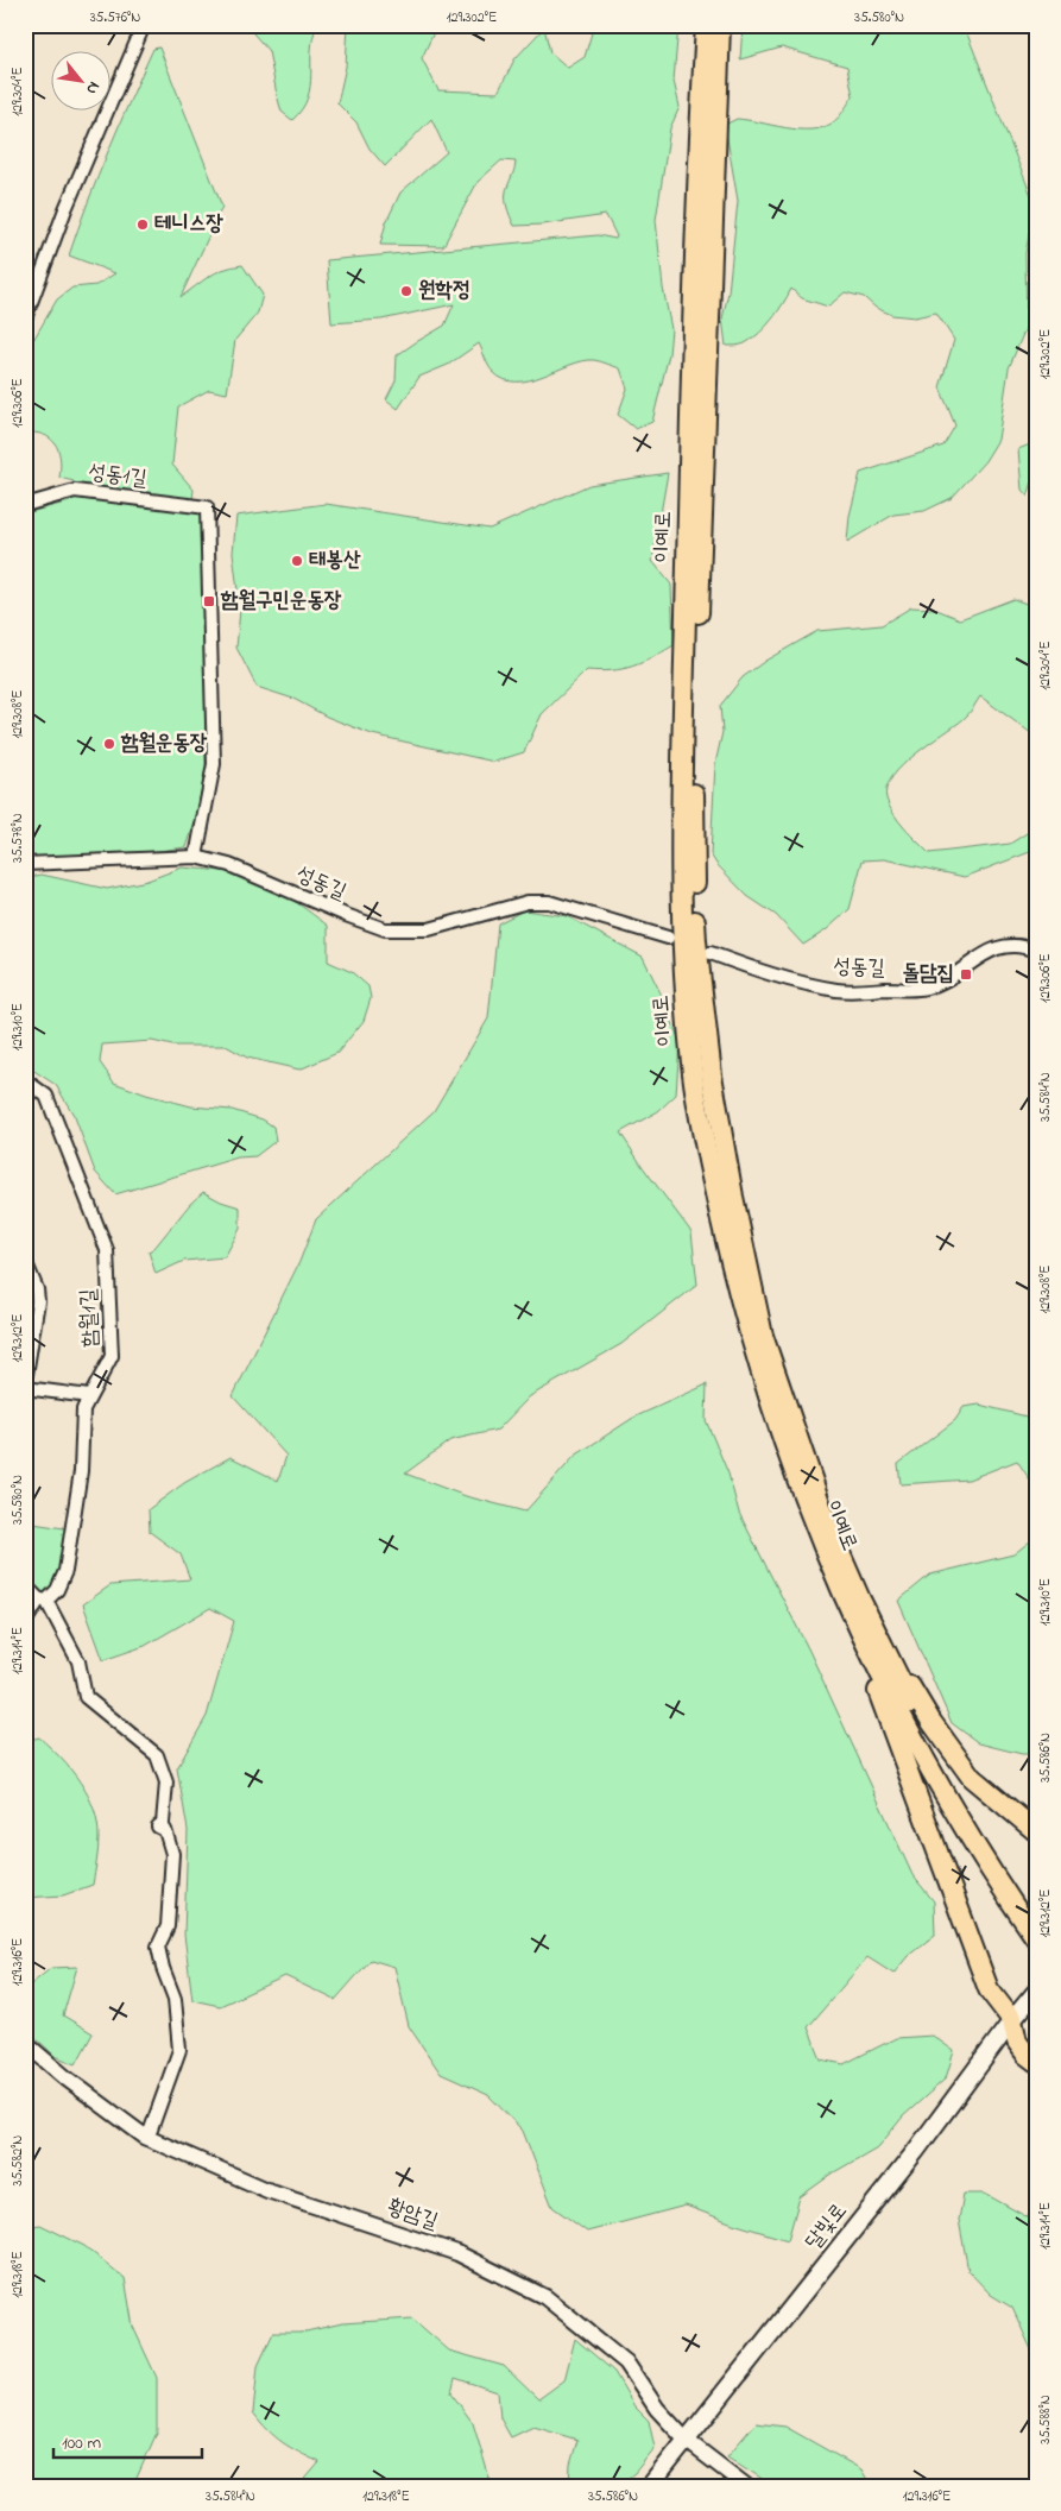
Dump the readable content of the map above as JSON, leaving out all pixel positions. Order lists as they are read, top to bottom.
{
  "streets": {
    "highway": ["이예로"],
    "main road": ["달빛로"],
    "street": [
      "성동1길",
      "성동길",
      "함월1길",
      "황암길"
    ]
  },
  "crossings": [
    ["성동1길", "성동길"],
    ["황암길", "달빛로"]
  ],
  "places": {
    "other": [
      "테니스장",
      "원학정",
      "태봉산",
      "함월운동장"
    ],
    "transit": ["함월구민운동장", "돌담집"]
  },
  "scale_bar": "100 m",
  "north": "bottom right",
  "coordinates": [
    "35.576°N",
    "129.302°E",
    "35.580°N",
    "129.304°E",
    "129.306°E",
    "129.308°E",
    "35.578°N",
    "129.310°E",
    "35.584°N",
    "129.312°E",
    "129.314°E",
    "35.586°N",
    "129.316°E",
    "35.582°N",
    "129.318°E",
    "35.588°N"
  ]
}
